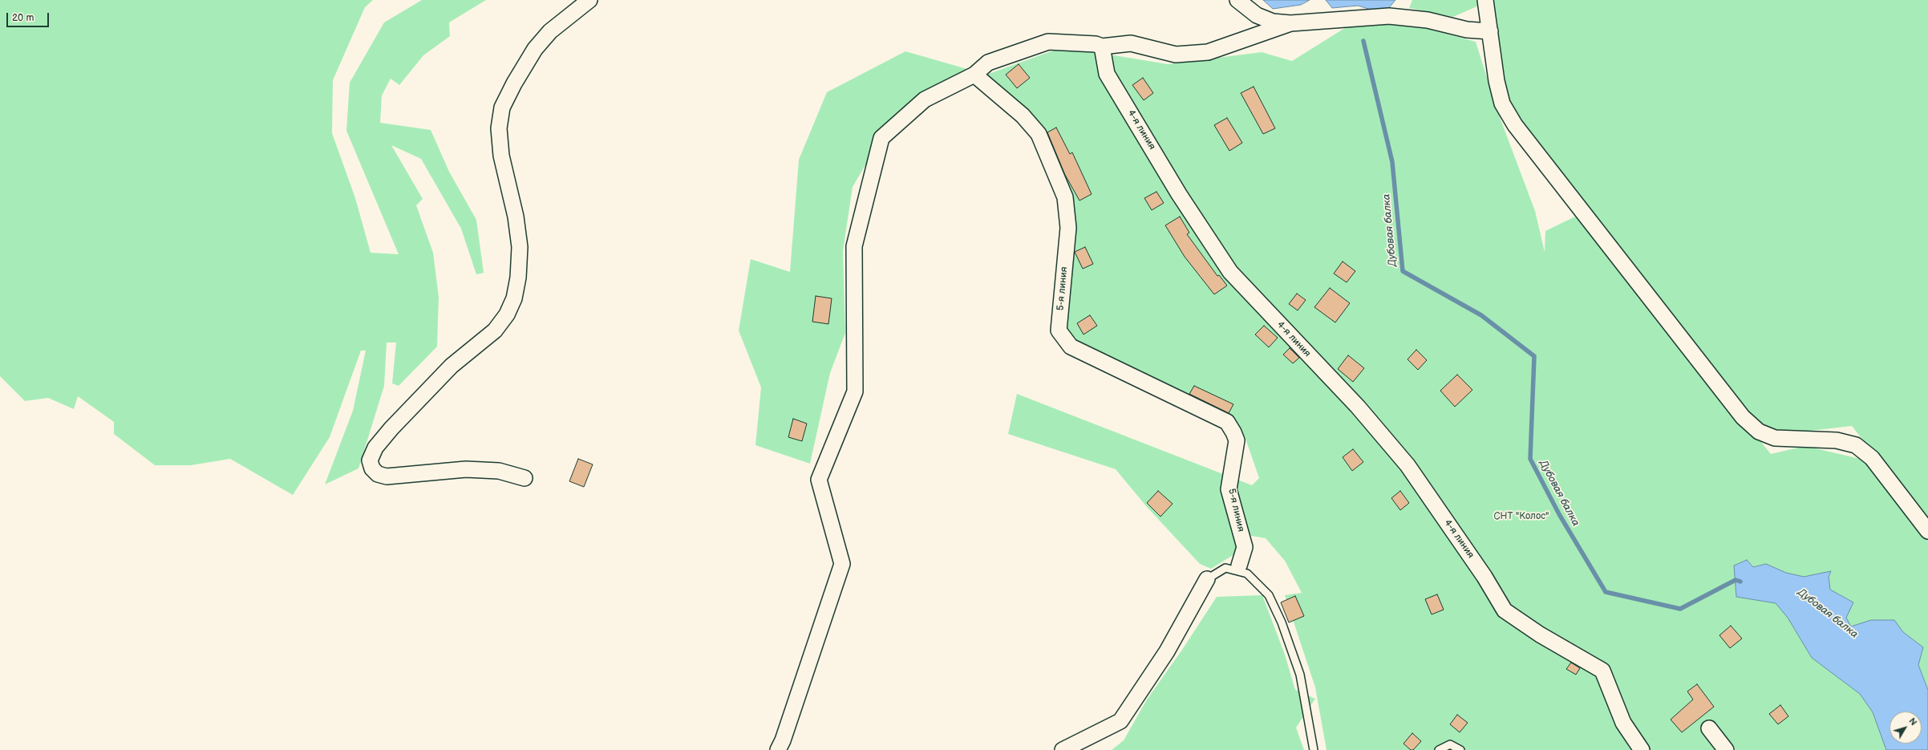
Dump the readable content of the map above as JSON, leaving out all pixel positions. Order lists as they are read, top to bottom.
{
  "streets": {
    "street": ["4-я линия", "5-я линия"]
  },
  "water": ["Дубовая балка"],
  "parks": ["СНТ \"Колос\""],
  "scale_bar": "20 m",
  "north": "top right"
}
